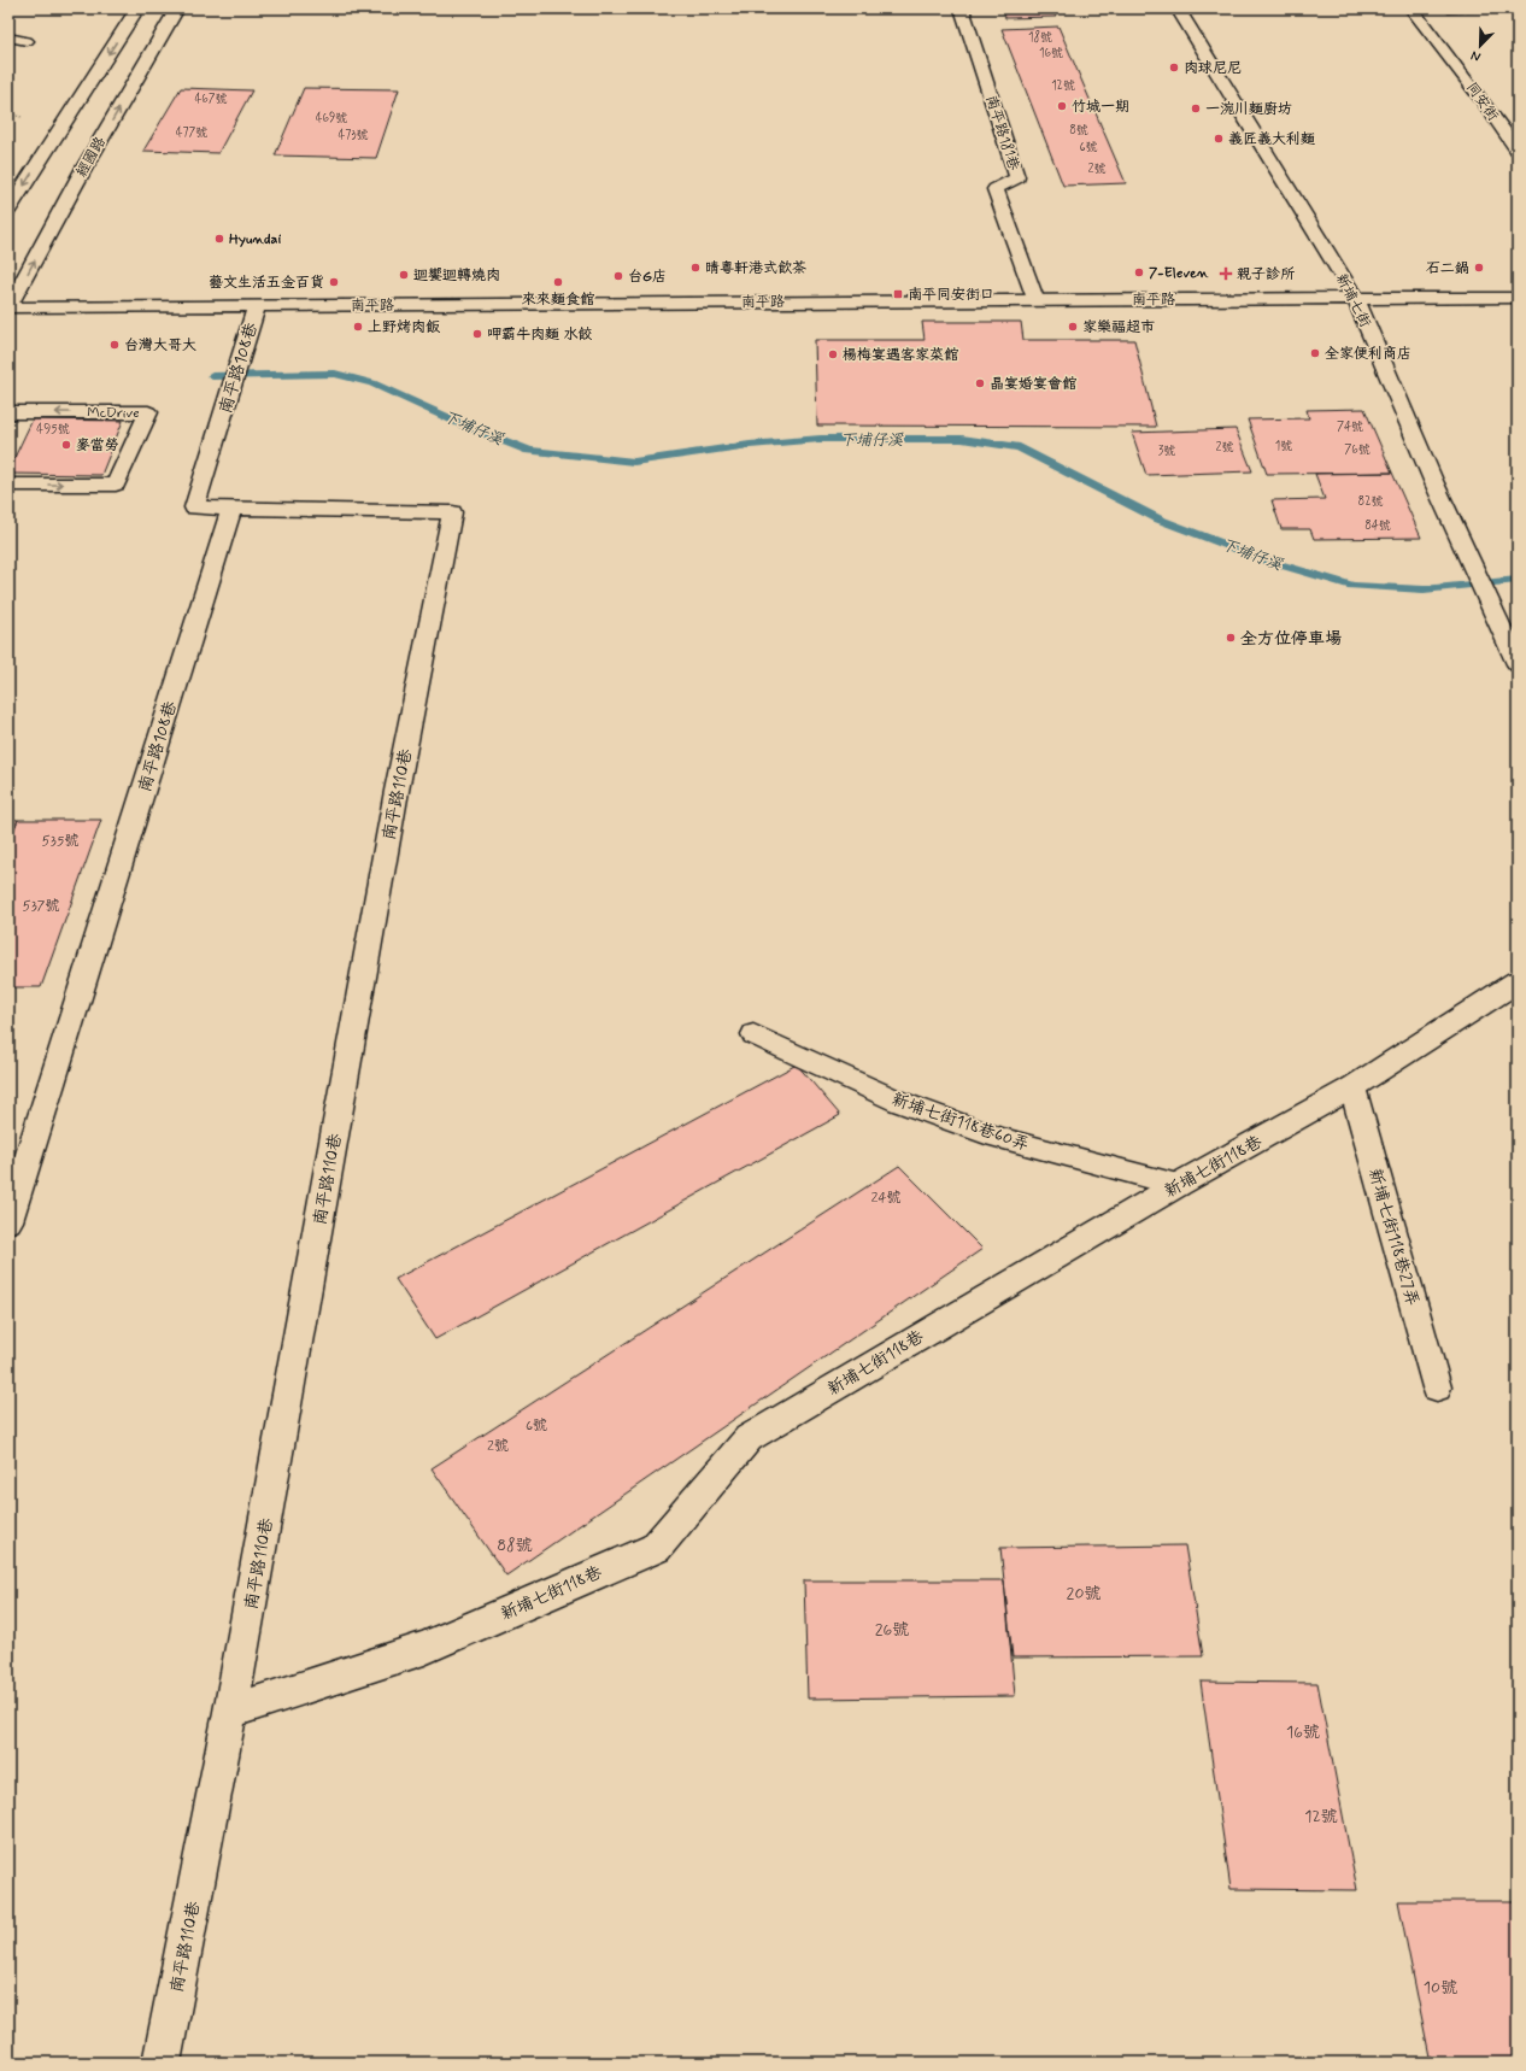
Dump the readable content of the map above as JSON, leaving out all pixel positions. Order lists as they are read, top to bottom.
{
  "streets": {
    "street": [
      "同安街",
      "經國路",
      "南平路",
      "新埔七街",
      "南平路108巷",
      "南平路110巷",
      "新埔七街118巷"
    ],
    "lane": [
      "南平路181巷",
      "McDrive",
      "新埔七街118巷60弄",
      "新埔七街118巷27弄"
    ]
  },
  "crossings": [
    ["南平路181巷", "南平路"],
    ["經國路", "南平路"],
    ["南平路", "新埔七街"],
    ["南平路", "南平路108巷"],
    ["南平路108巷", "南平路110巷"],
    ["南平路110巷", "新埔七街118巷"],
    ["新埔七街118巷60弄", "新埔七街118巷"],
    ["新埔七街118巷", "新埔七街118巷27弄"]
  ],
  "water": ["下埔仔溪"],
  "places": {
    "other": [
      "肉球尼尼",
      "竹城一期",
      "一涴川麵廚坊",
      "義匠義大利麵",
      "Hyundai",
      "晴粵軒港式飲茶",
      "石二鍋",
      "7-Eleven",
      "迴饗迴轉燒肉",
      "台G店",
      "藝文生活五金百貨",
      "來來麵食館",
      "上野烤肉飯",
      "家樂福超市",
      "呷霸牛肉麵 水餃",
      "台灣大哥大",
      "全家便利商店",
      "楊梅宴遇客家菜館",
      "晶宴婚宴會館",
      "麥當勞",
      "全方位停車場"
    ],
    "health": ["親子診所"],
    "transit": ["南平同安街口"]
  },
  "house_numbers": [
    "18號",
    "16號",
    "12號",
    "467號",
    "469號",
    "8號",
    "477號",
    "473號",
    "6號",
    "2號",
    "74號",
    "495號",
    "1號",
    "2號",
    "76號",
    "3號",
    "82號",
    "84號",
    "535號",
    "537號",
    "24號",
    "6號",
    "2號",
    "88號",
    "20號",
    "26號",
    "16號",
    "12號",
    "10號"
  ],
  "north": "bottom left"
}
